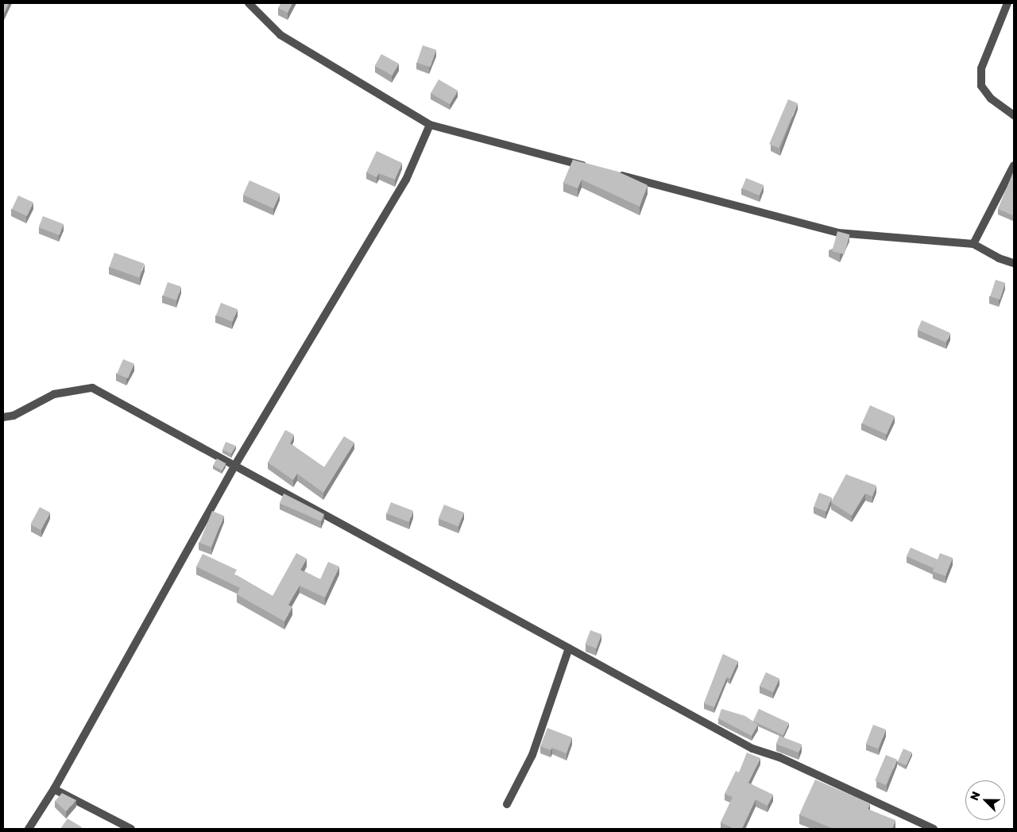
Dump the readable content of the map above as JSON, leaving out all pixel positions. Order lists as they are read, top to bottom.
{
  "north": "top left"
}
